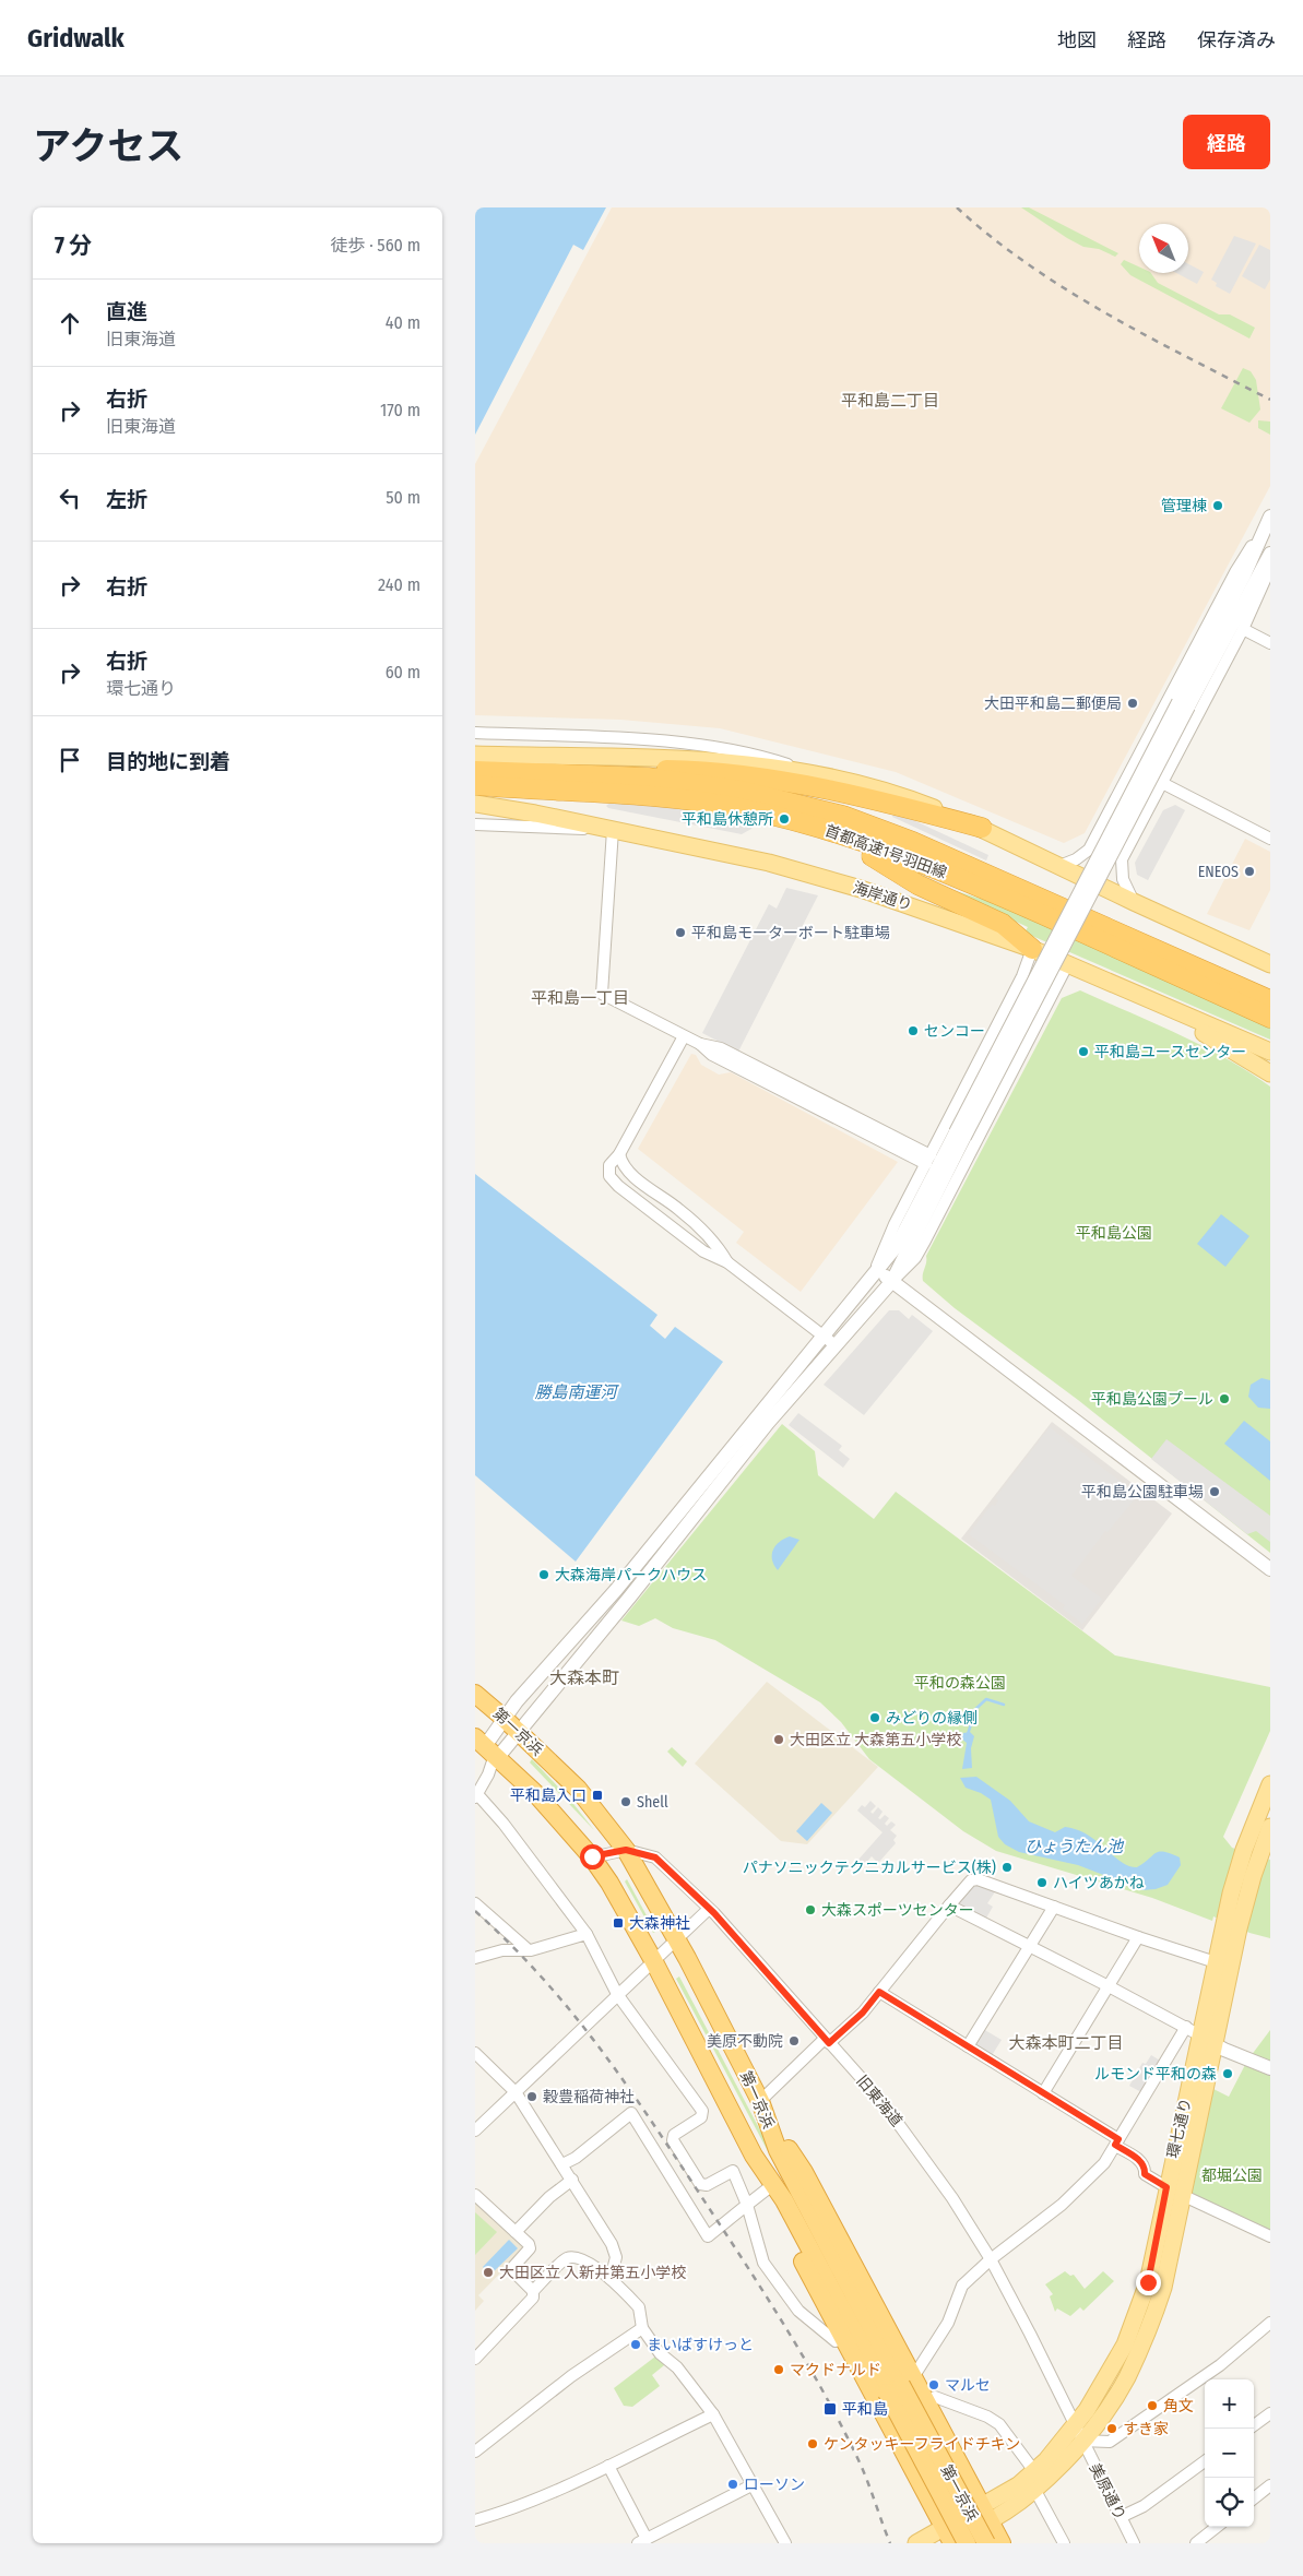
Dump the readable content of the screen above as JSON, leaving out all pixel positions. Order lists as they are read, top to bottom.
{
  "streets": {
    "highway": ["首都高速1号羽田線", "第一京浜"],
    "main road": ["海岸通り", "環七通り"],
    "street": ["旧東海道", "美原通り"]
  },
  "crossings": [
    ["第一京浜", "旧東海道"],
    ["第一京浜", "環七通り"],
    ["旧東海道", "環七通り"],
    ["旧東海道", "美原通り"],
    ["環七通り", "美原通り"]
  ],
  "districts": [
    "平和島二丁目",
    "平和島一丁目",
    "大森本町",
    "大森本町二丁目"
  ],
  "water": ["勝島南運河", "ひょうたん池"],
  "parks": ["平和島公園", "平和の森公園", "都堀公園"],
  "places": {
    "other": [
      "管理棟",
      "大田平和島二郵便局",
      "平和島休憩所",
      "ENEOS",
      "平和島モーターボート駐車場",
      "センコー",
      "平和島ユースセンター",
      "平和島公園プール",
      "平和島公園駐車場",
      "大森海岸パークハウス",
      "みどりの縁側",
      "大田区立 大森第五小学校",
      "Shell",
      "パナソニックテクニカルサービス(株)",
      "ハイツあかね",
      "大森スポーツセンター",
      "美原不動院",
      "ルモンド平和の森",
      "穀豊稲荷神社",
      "大田区立 入新井第五小学校",
      "まいばすけっと",
      "マクドナルド",
      "マルセ",
      "角文",
      "すき家",
      "ケンタッキーフライドチキン",
      "ローソン"
    ],
    "transit": ["平和島入口", "大森神社", "平和島"]
  },
  "north": "top left",
  "page": {
    "header": "Gridwalk",
    "nav": ["地図", "経路", "保存済み"],
    "title": "アクセス",
    "buttons": "経路",
    "heading": ["7 分", "徒歩 · 560 m"],
    "list": [
      ["直進", "旧東海道", "40 m"],
      ["右折", "旧東海道", "170 m"],
      ["左折", "50 m"],
      ["右折", "240 m"],
      ["右折", "環七通り", "60 m"],
      "目的地に到着"
    ],
    "map_buttons": ["+", "−"]
  }
}
